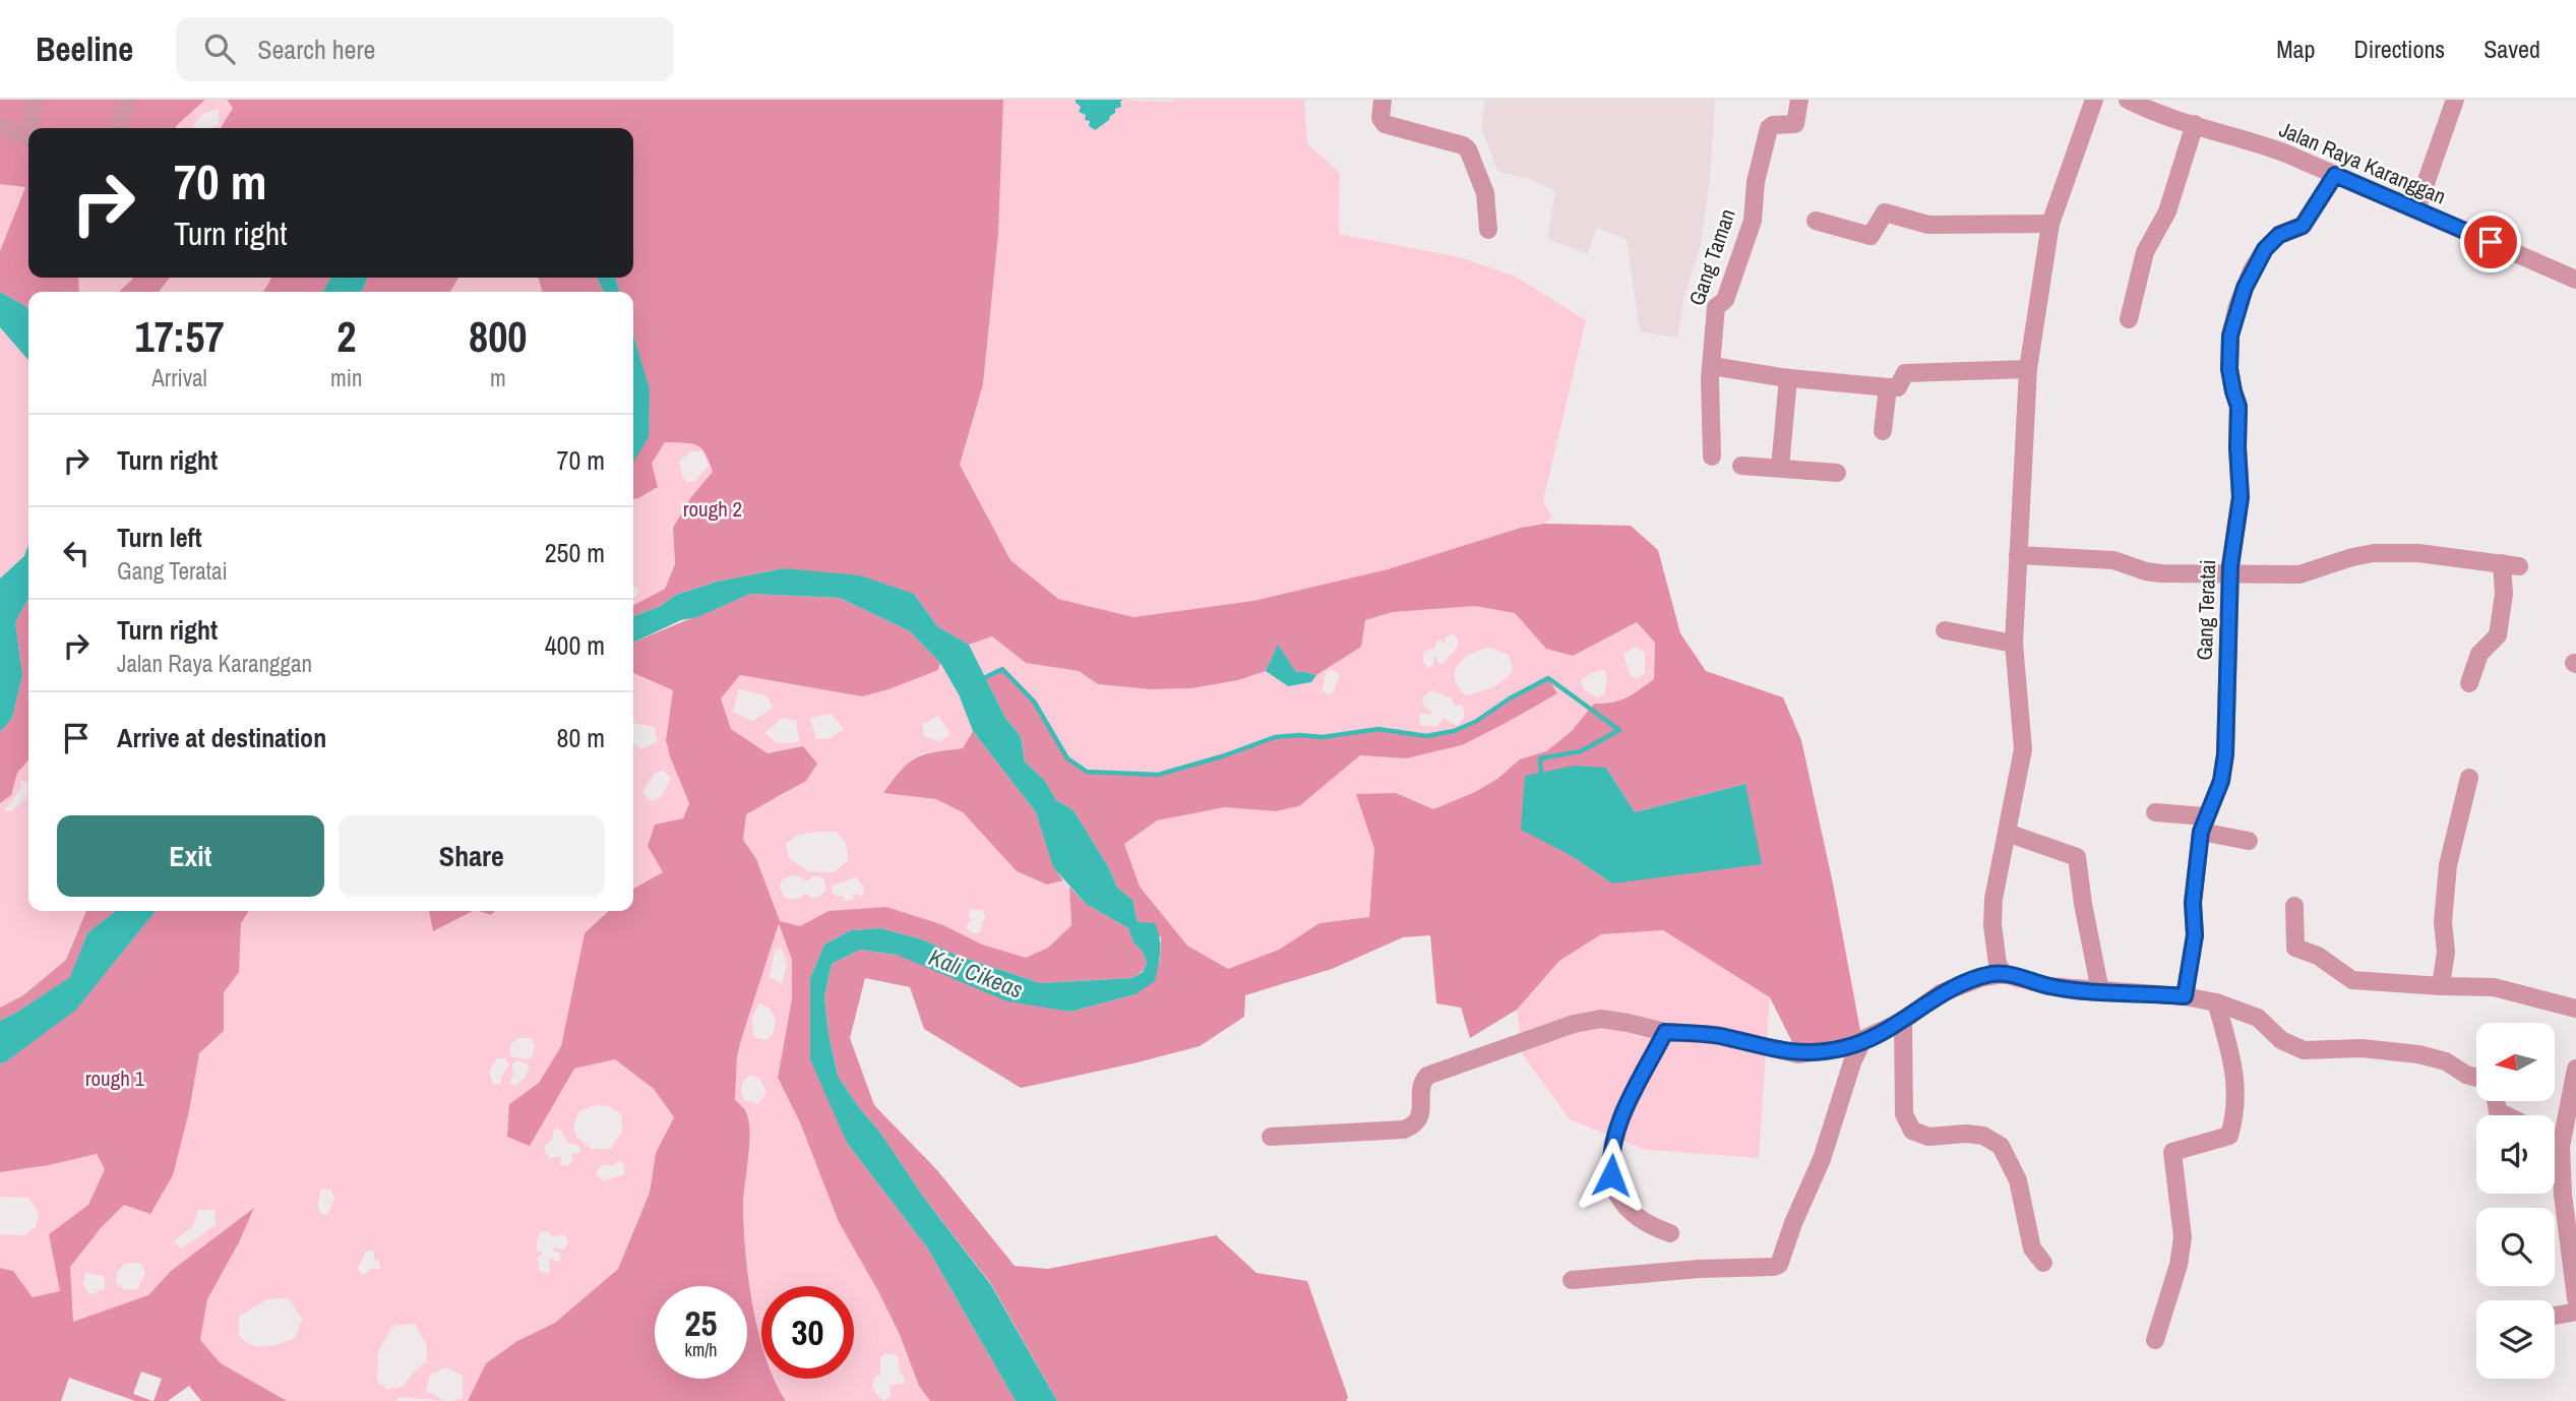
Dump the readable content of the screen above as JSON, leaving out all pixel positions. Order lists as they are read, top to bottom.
{
  "streets": {
    "street": ["Jalan Raya Karanggan", "Gang Taman", "Gang Teratai"]
  },
  "crossings": [
    ["Jalan Raya Karanggan", "Gang Teratai"]
  ],
  "water": ["Kali Cikeas"],
  "parks": ["rough 2", "rough 1"],
  "north": "left",
  "page": {
    "header": "Beeline",
    "search": "Search here",
    "nav": ["Map", "Directions", "Saved"],
    "turn": ["70 m", "Turn right"],
    "eta": [
      "17:57",
      "Arrival",
      "2",
      "min",
      "800",
      "m"
    ],
    "list": [
      {
        "name": "Turn right",
        "value": "70 m"
      },
      {
        "name": "Turn left",
        "note": "Gang Teratai",
        "value": "250 m"
      },
      {
        "name": "Turn right",
        "note": "Jalan Raya Karanggan",
        "value": "400 m"
      },
      {
        "name": "Arrive at destination",
        "value": "80 m"
      }
    ],
    "buttons": ["Exit", "Share"],
    "speed": "25 km/h",
    "limit": "30"
  }
}
